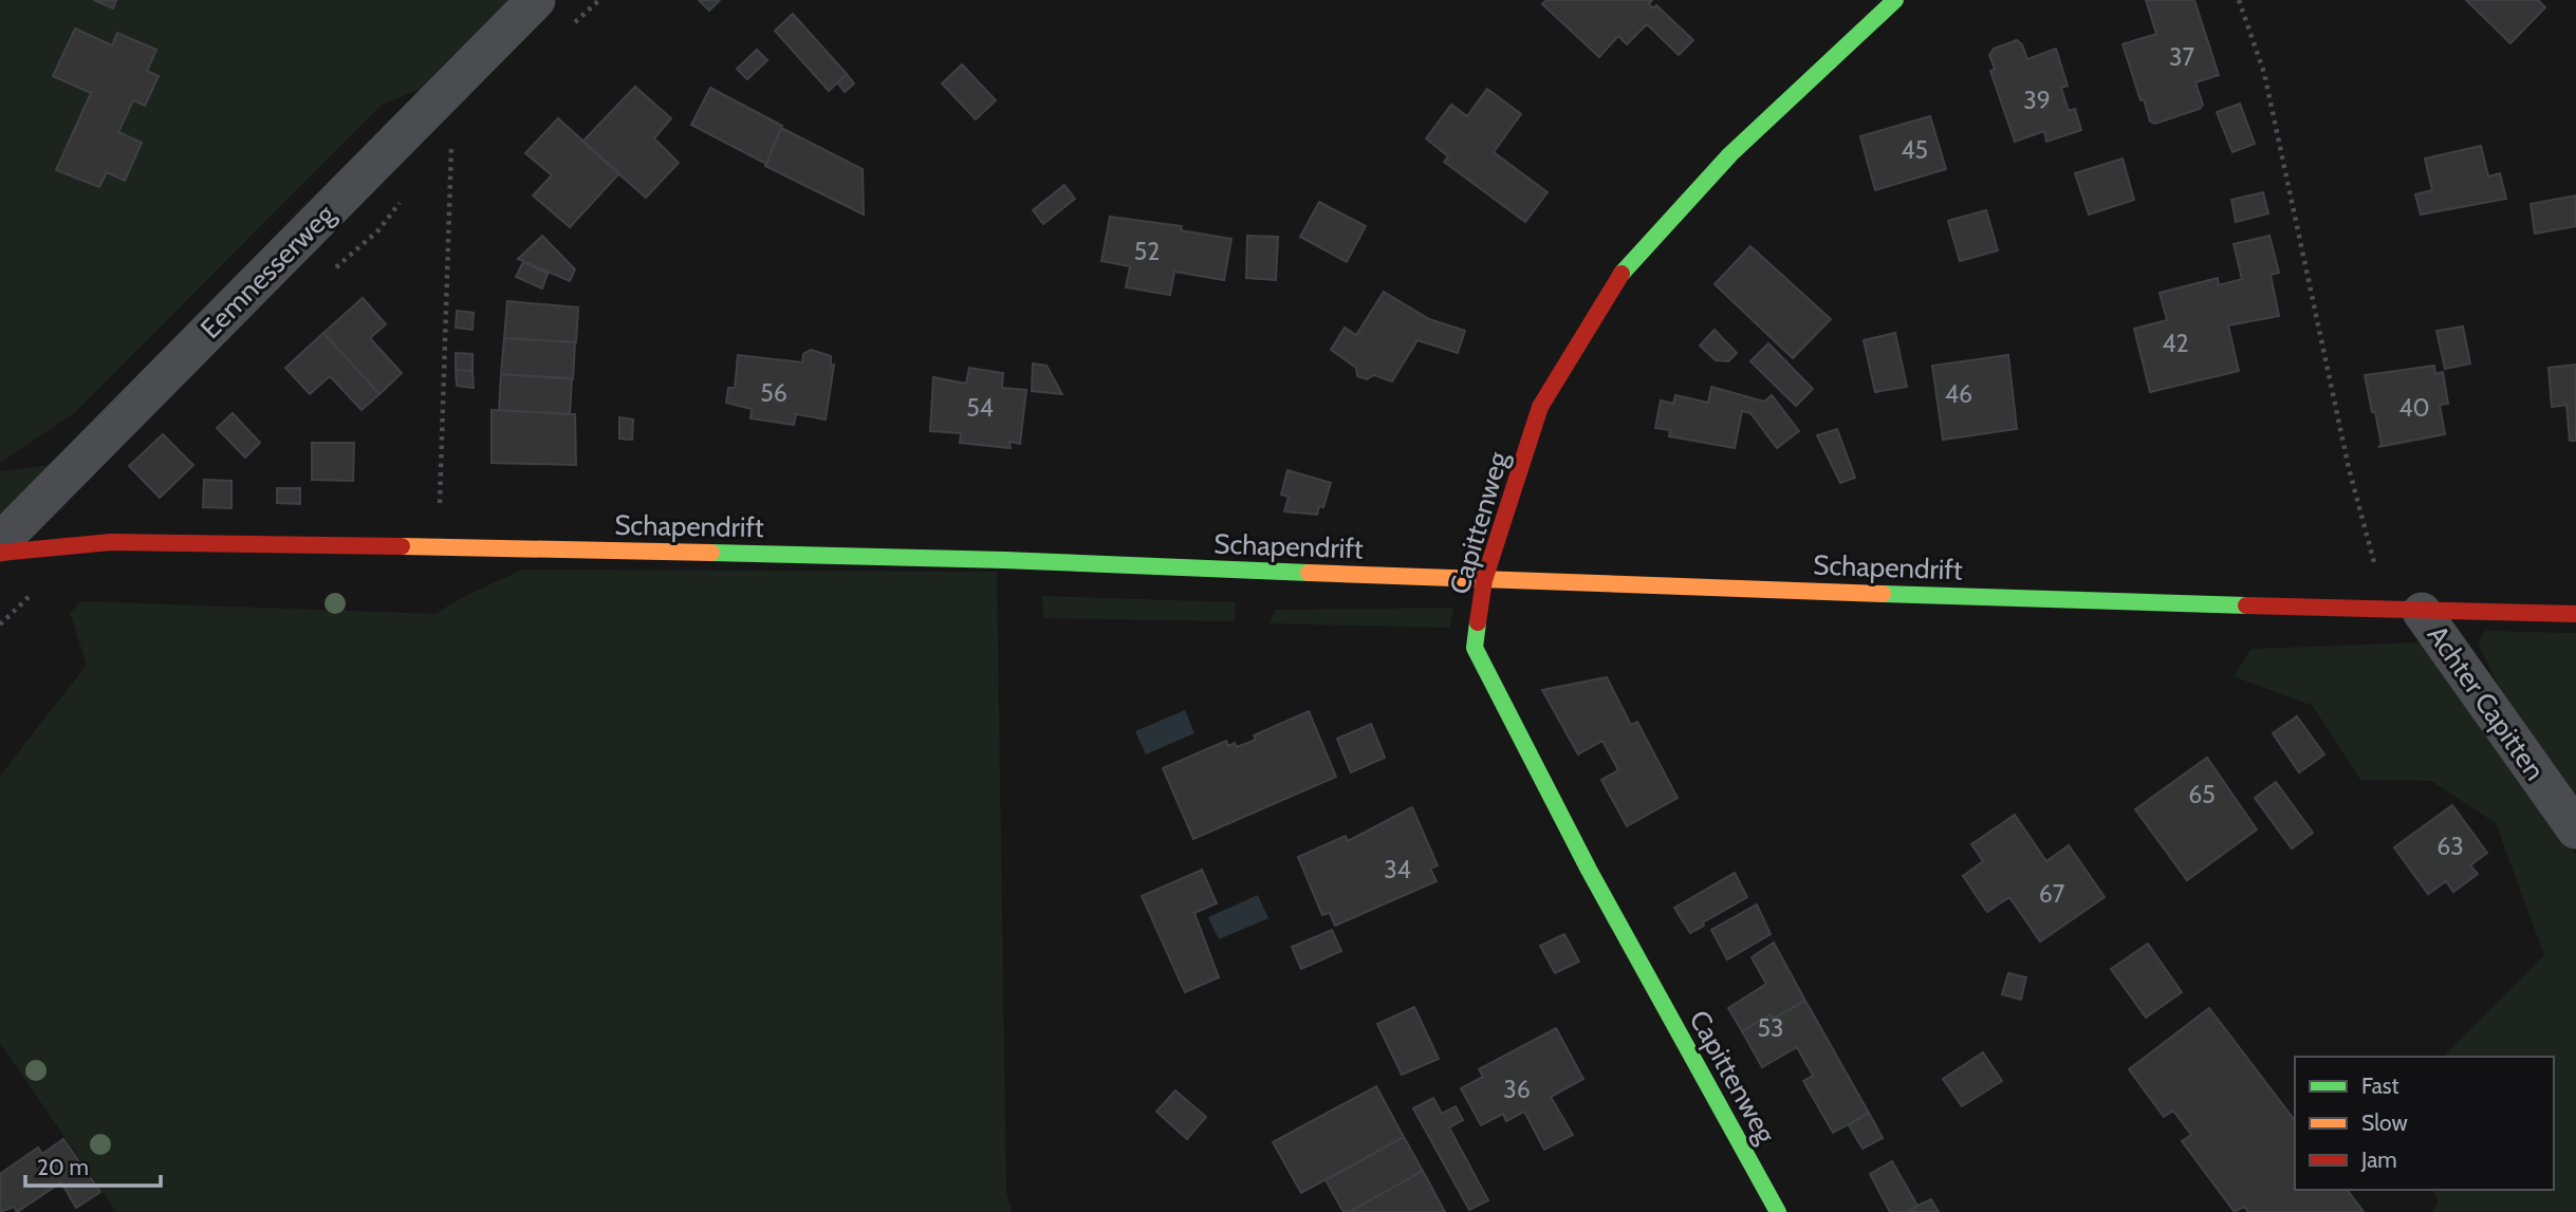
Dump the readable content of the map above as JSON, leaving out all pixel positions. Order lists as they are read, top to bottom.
{
  "streets": {
    "street": [
      "Eemnesserweg",
      "Capittenweg",
      "Schapendrift",
      "Achter Capitten"
    ]
  },
  "crossings": [
    ["Capittenweg", "Schapendrift"],
    ["Schapendrift", "Achter Capitten"]
  ],
  "house_numbers": [
    "37",
    "39",
    "45",
    "52",
    "42",
    "56",
    "46",
    "54",
    "40",
    "65",
    "63",
    "34",
    "67",
    "53",
    "36"
  ],
  "legend": ["Fast", "Slow", "Jam"],
  "scale_bar": "20 m"
}
